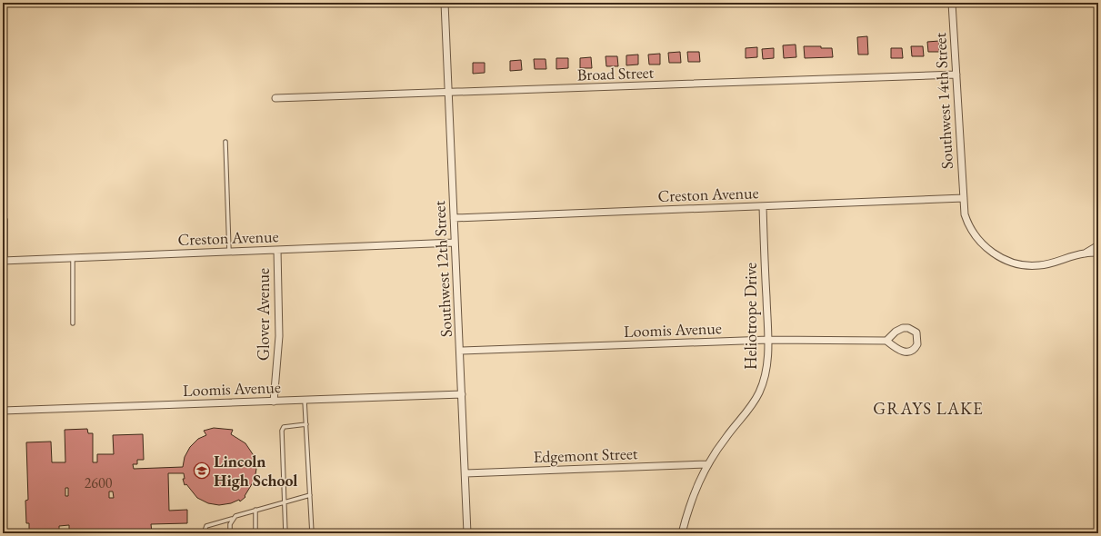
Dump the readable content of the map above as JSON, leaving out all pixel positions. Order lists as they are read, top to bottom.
{
  "streets": {
    "street": [
      "Broad Street",
      "Southwest 14th Street",
      "Creston Avenue",
      "Southwest 12th Street",
      "Glover Avenue",
      "Heliotrope Drive",
      "Loomis Avenue",
      "Edgemont Street"
    ]
  },
  "crossings": [
    ["Broad Street", "Southwest 14th Street"],
    ["Broad Street", "Southwest 12th Street"],
    ["Southwest 14th Street", "Creston Avenue"],
    ["Creston Avenue", "Southwest 12th Street"],
    ["Creston Avenue", "Glover Avenue"],
    ["Creston Avenue", "Heliotrope Drive"],
    ["Southwest 12th Street", "Loomis Avenue"],
    ["Southwest 12th Street", "Edgemont Street"],
    ["Glover Avenue", "Loomis Avenue"],
    ["Heliotrope Drive", "Loomis Avenue"],
    ["Heliotrope Drive", "Edgemont Street"]
  ],
  "districts": ["GRAYS LAKE"],
  "places": {
    "school or university": ["Lincoln High School"]
  },
  "house_numbers": ["2600"]
}
